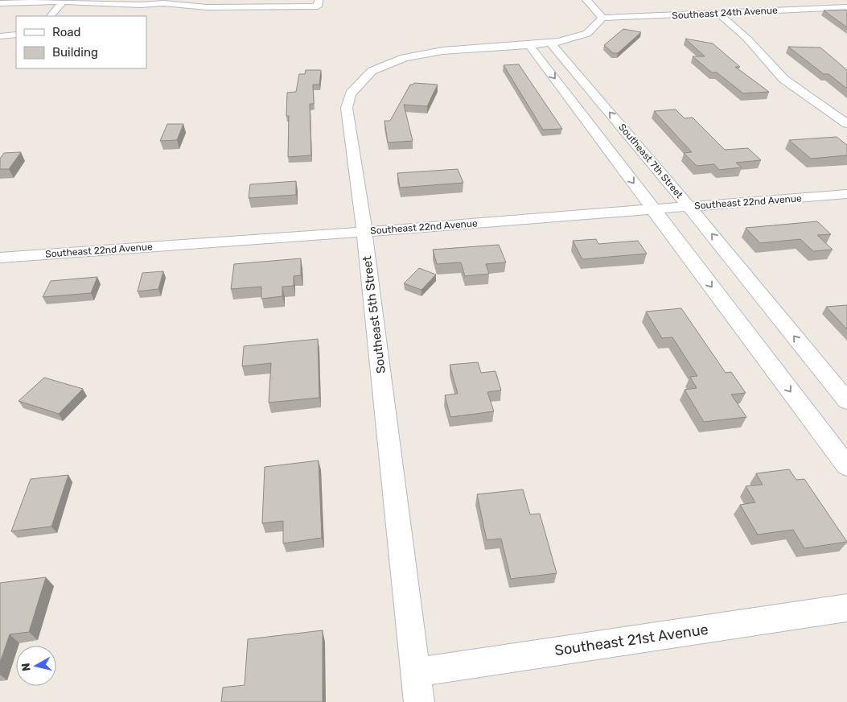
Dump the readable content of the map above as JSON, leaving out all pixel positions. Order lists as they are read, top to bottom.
{
  "streets": {
    "street": [
      "Southeast 24th Avenue",
      "Southeast 7th Street",
      "Southeast 22nd Avenue",
      "Southeast 5th Street",
      "Southeast 21st Avenue"
    ]
  },
  "crossings": [
    ["Southeast 7th Street", "Southeast 22nd Avenue"],
    ["Southeast 7th Street", "Southeast 5th Street"],
    ["Southeast 22nd Avenue", "Southeast 5th Street"],
    ["Southeast 5th Street", "Southeast 21st Avenue"]
  ],
  "legend": ["Road", "Building"],
  "north": "left"
}
